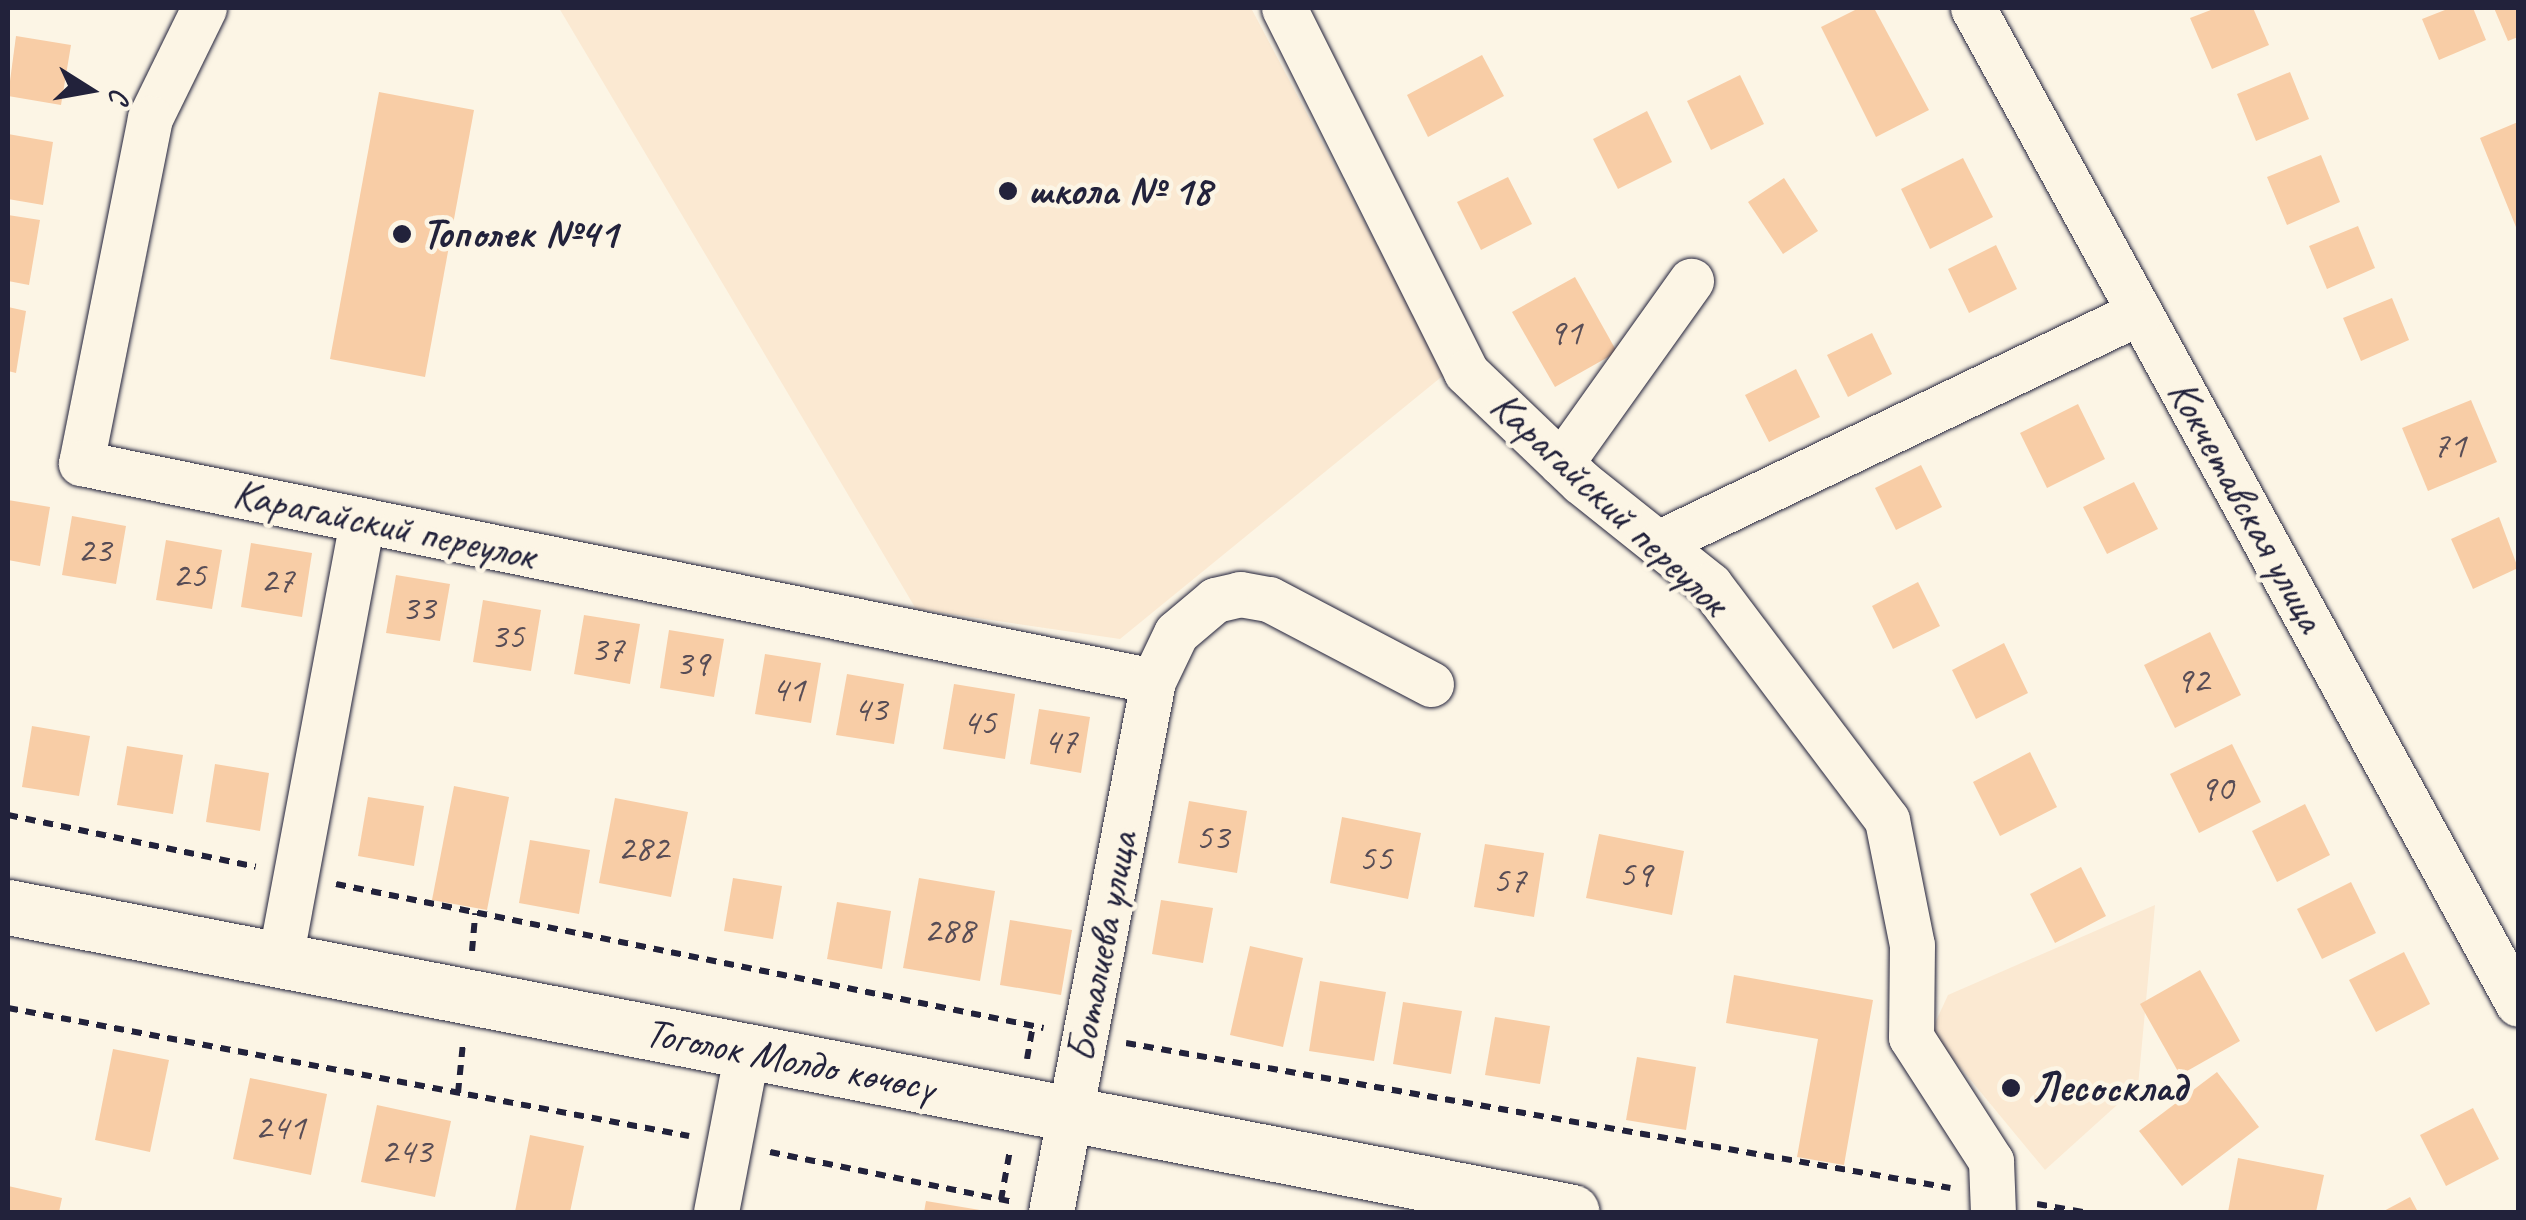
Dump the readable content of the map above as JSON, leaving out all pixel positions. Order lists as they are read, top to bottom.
{
  "streets": {
    "main road": ["Тоголок Молдо көчөсү"],
    "street": ["Карагайский переулок", "Кокчетавская улица", "Боталиева улица"]
  },
  "crossings": [
    ["Карагайский переулок", "Боталиева улица"],
    ["Боталиева улица", "Тоголок Молдо көчөсү"]
  ],
  "places": ["школа № 18", "Тополек №41", "Лесосклад"],
  "house_numbers": [
    "91",
    "71",
    "23",
    "25",
    "27",
    "33",
    "35",
    "37",
    "39",
    "92",
    "41",
    "43",
    "45",
    "47",
    "90",
    "53",
    "282",
    "55",
    "59",
    "57",
    "288",
    "241",
    "243"
  ],
  "north": "right"
}
